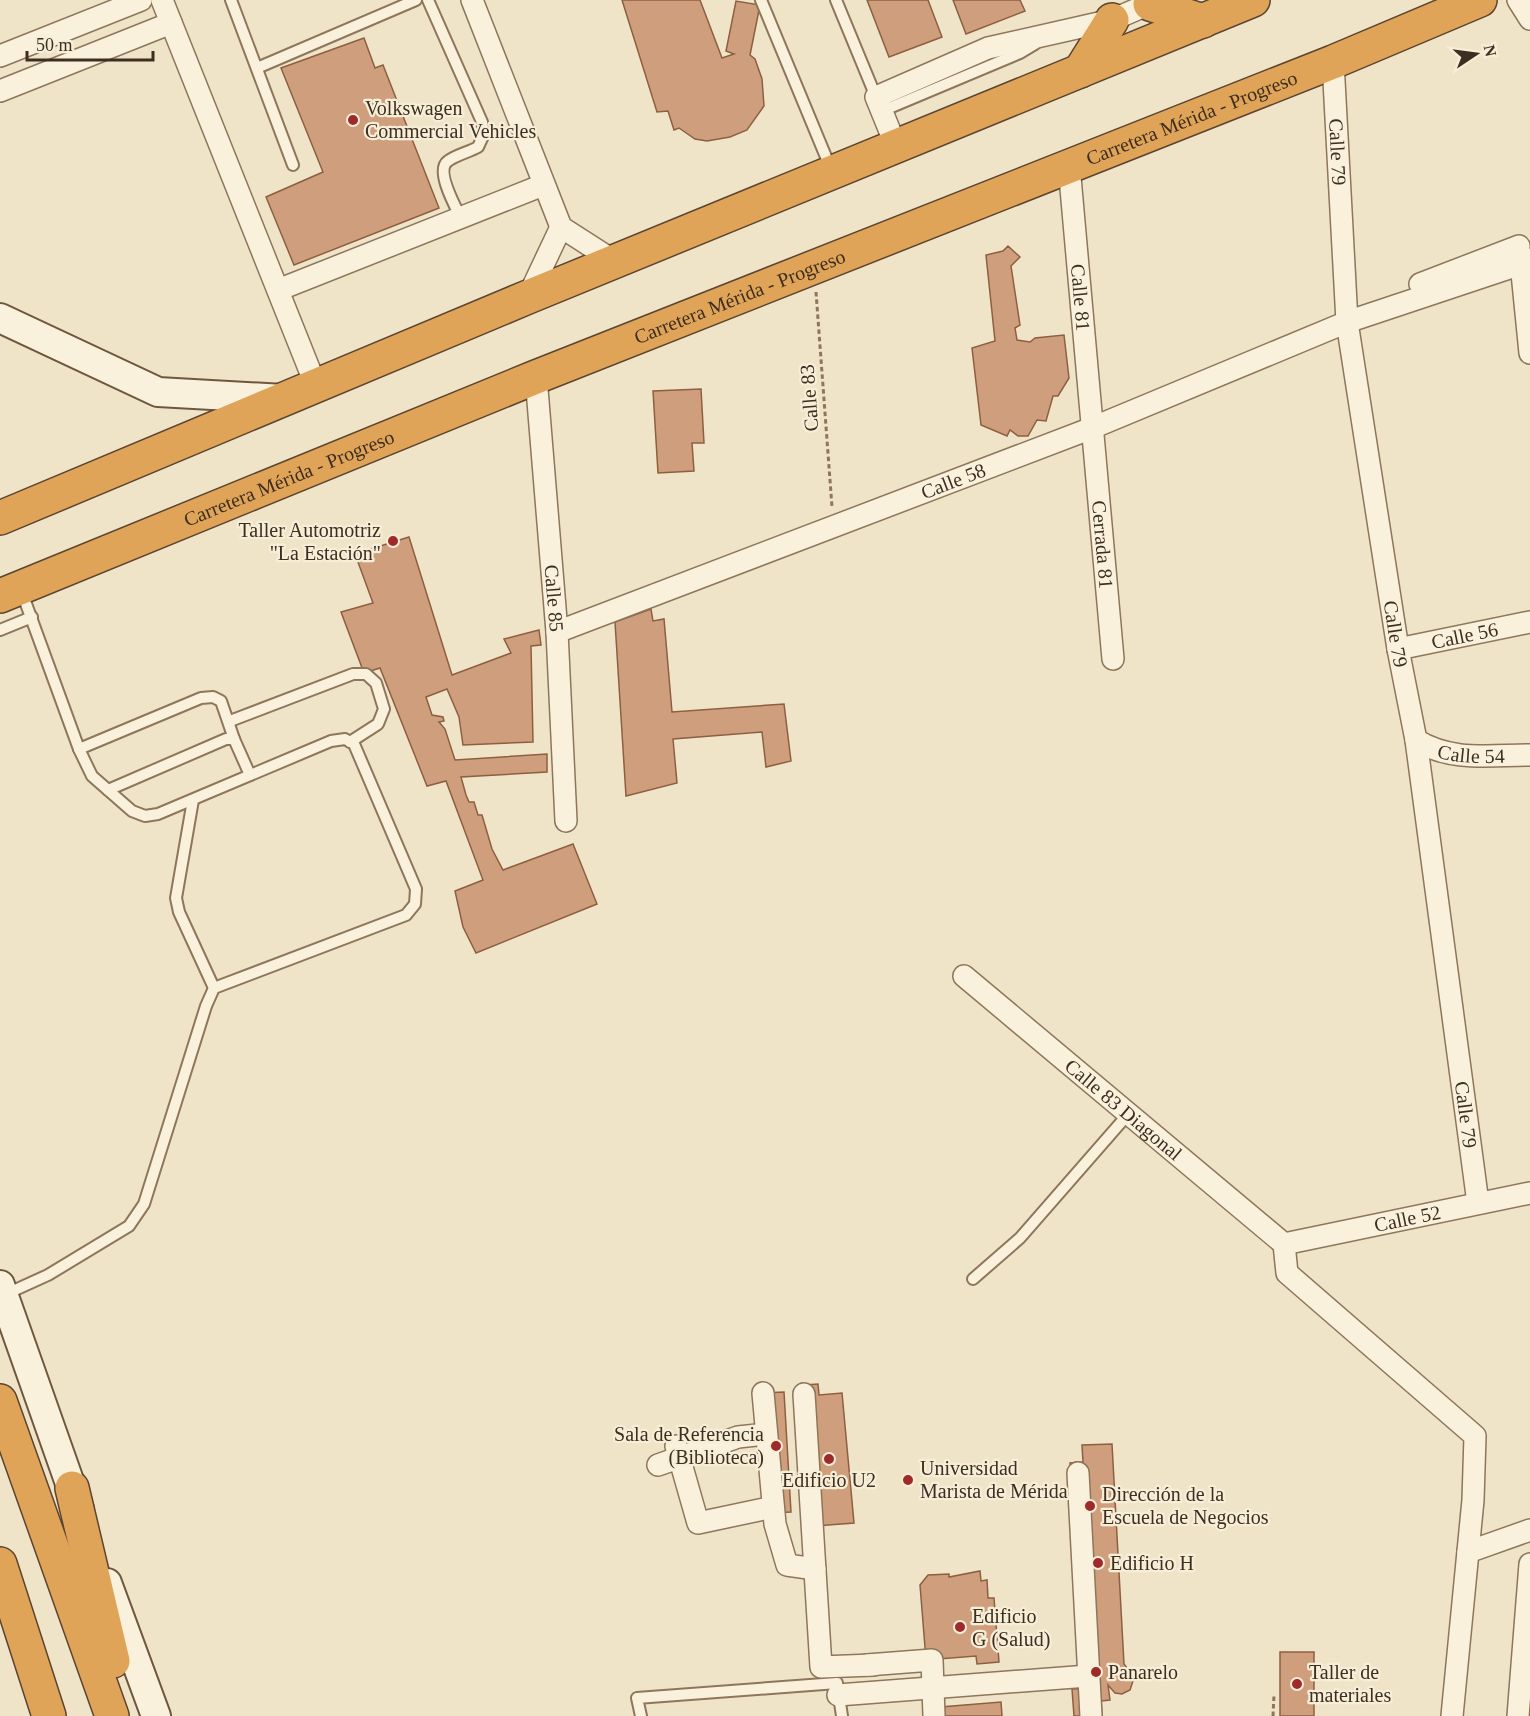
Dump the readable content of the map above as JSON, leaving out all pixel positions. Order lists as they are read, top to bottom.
{
  "streets": {
    "highway": ["Carretera Mérida - Progreso"],
    "street": [
      "Calle 79",
      "Calle 81",
      "Calle 58",
      "Cerrada 81",
      "Calle 85",
      "Calle 56",
      "Calle 54",
      "Calle 83 Diagonal",
      "Calle 52"
    ],
    "path": ["Calle 83"]
  },
  "crossings": [
    ["Carretera Mérida - Progreso", "Calle 79"],
    ["Carretera Mérida - Progreso", "Calle 81"],
    ["Carretera Mérida - Progreso", "Calle 83"],
    ["Carretera Mérida - Progreso", "Calle 85"],
    ["Calle 79", "Calle 58"],
    ["Calle 79", "Calle 56"],
    ["Calle 79", "Calle 54"],
    ["Calle 79", "Calle 52"],
    ["Calle 81", "Calle 58"],
    ["Calle 81", "Cerrada 81"],
    ["Calle 83", "Calle 58"],
    ["Calle 58", "Cerrada 81"],
    ["Calle 58", "Calle 85"],
    ["Calle 83 Diagonal", "Calle 52"]
  ],
  "places": [
    "Volkswagen Commercial Vehicles",
    "Taller Automotriz \"La Estación\"",
    "Sala de Referencia (Biblioteca)",
    "Edificio U2",
    "Universidad Marista de Mérida",
    "Dirección de la Escuela de Negocios",
    "Edificio H",
    "Edificio G (Salud)",
    "Panarelo",
    "Taller de materiales"
  ],
  "scale_bar": "50 m",
  "north": "right"
}
